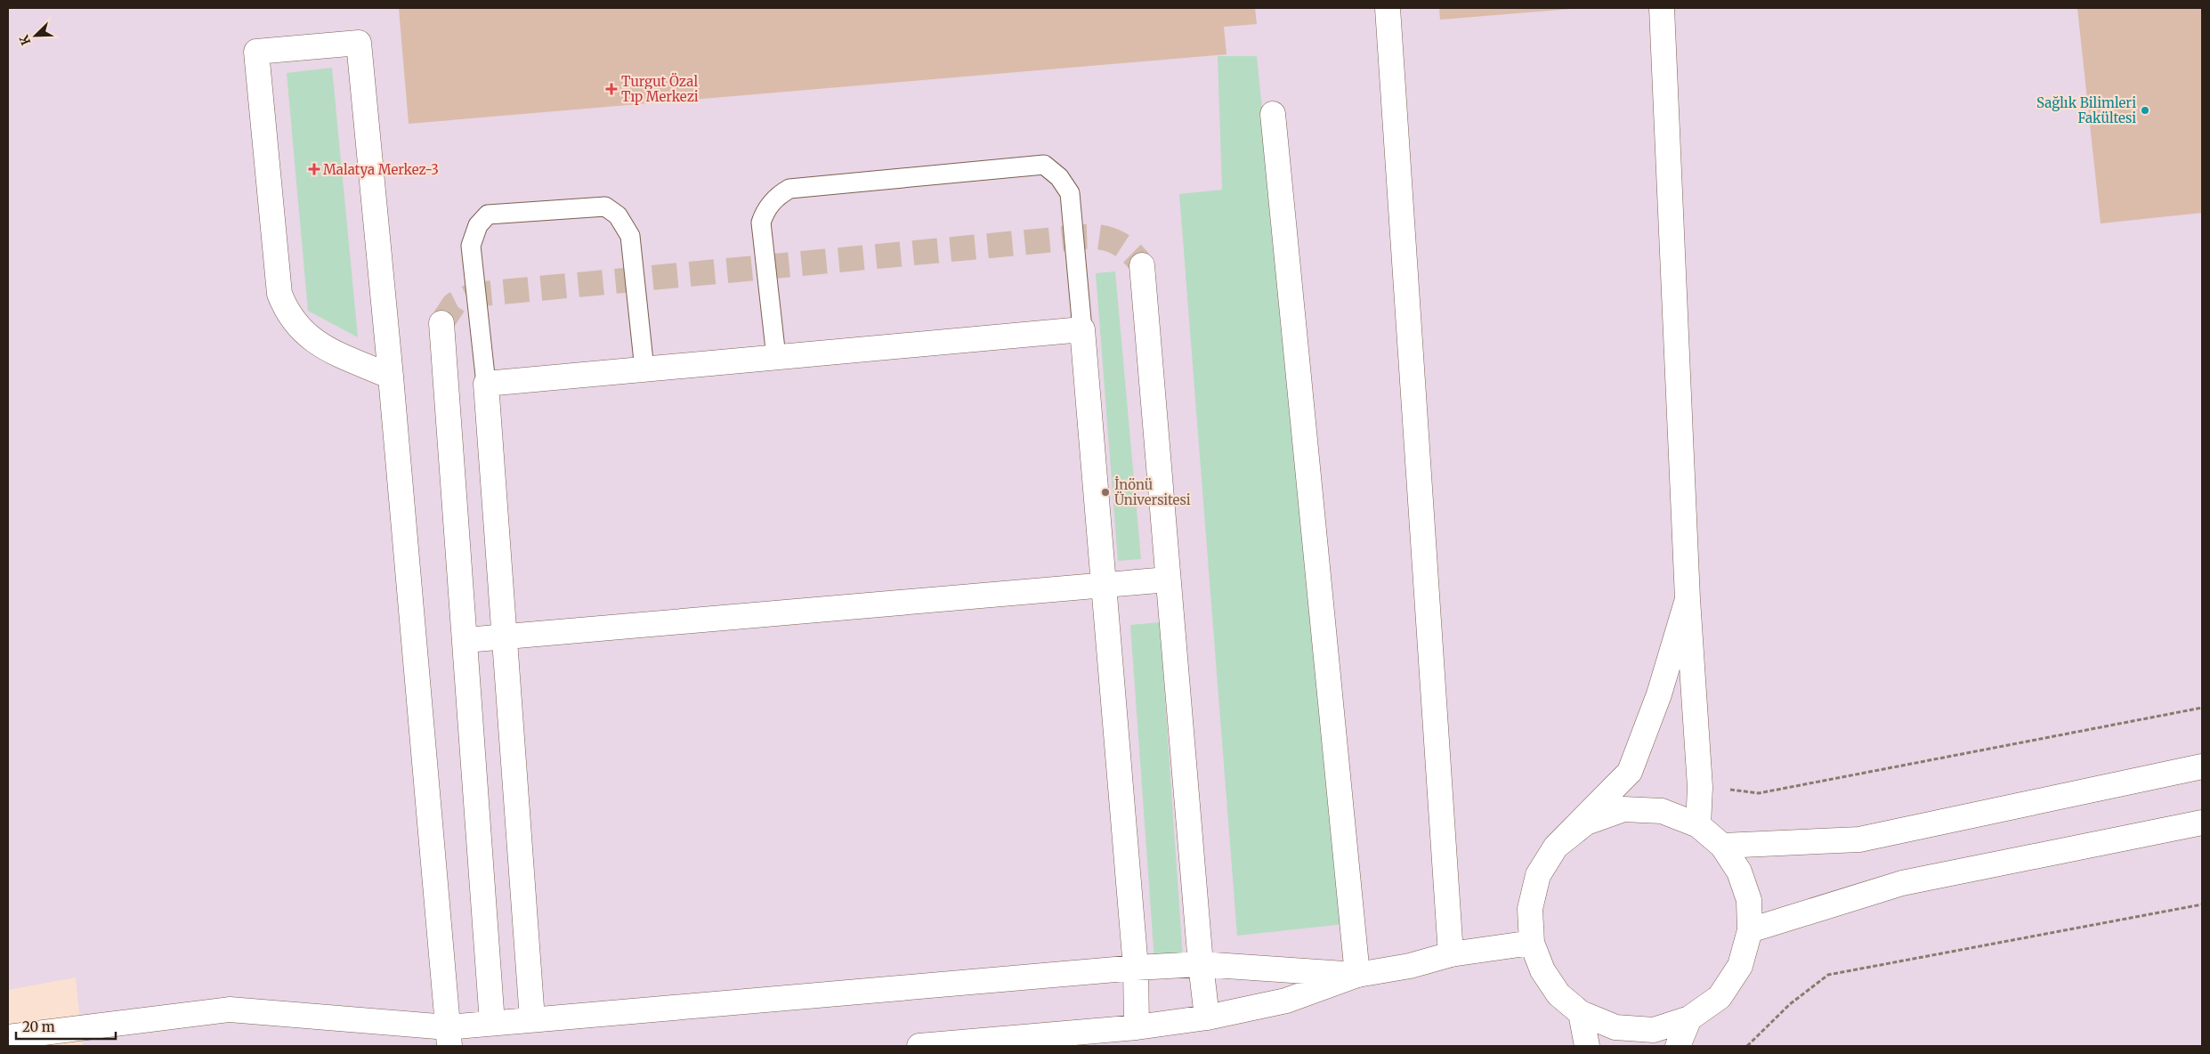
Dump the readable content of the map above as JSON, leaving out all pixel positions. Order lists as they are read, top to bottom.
{
  "places": {
    "health": ["Turgut Özal Tıp Merkezi", "Malatya Merkez-3"],
    "other": ["Sağlık Bilimleri Fakültesi", "İnönü Üniversitesi"]
  },
  "scale_bar": "20 m",
  "north": "bottom left"
}
